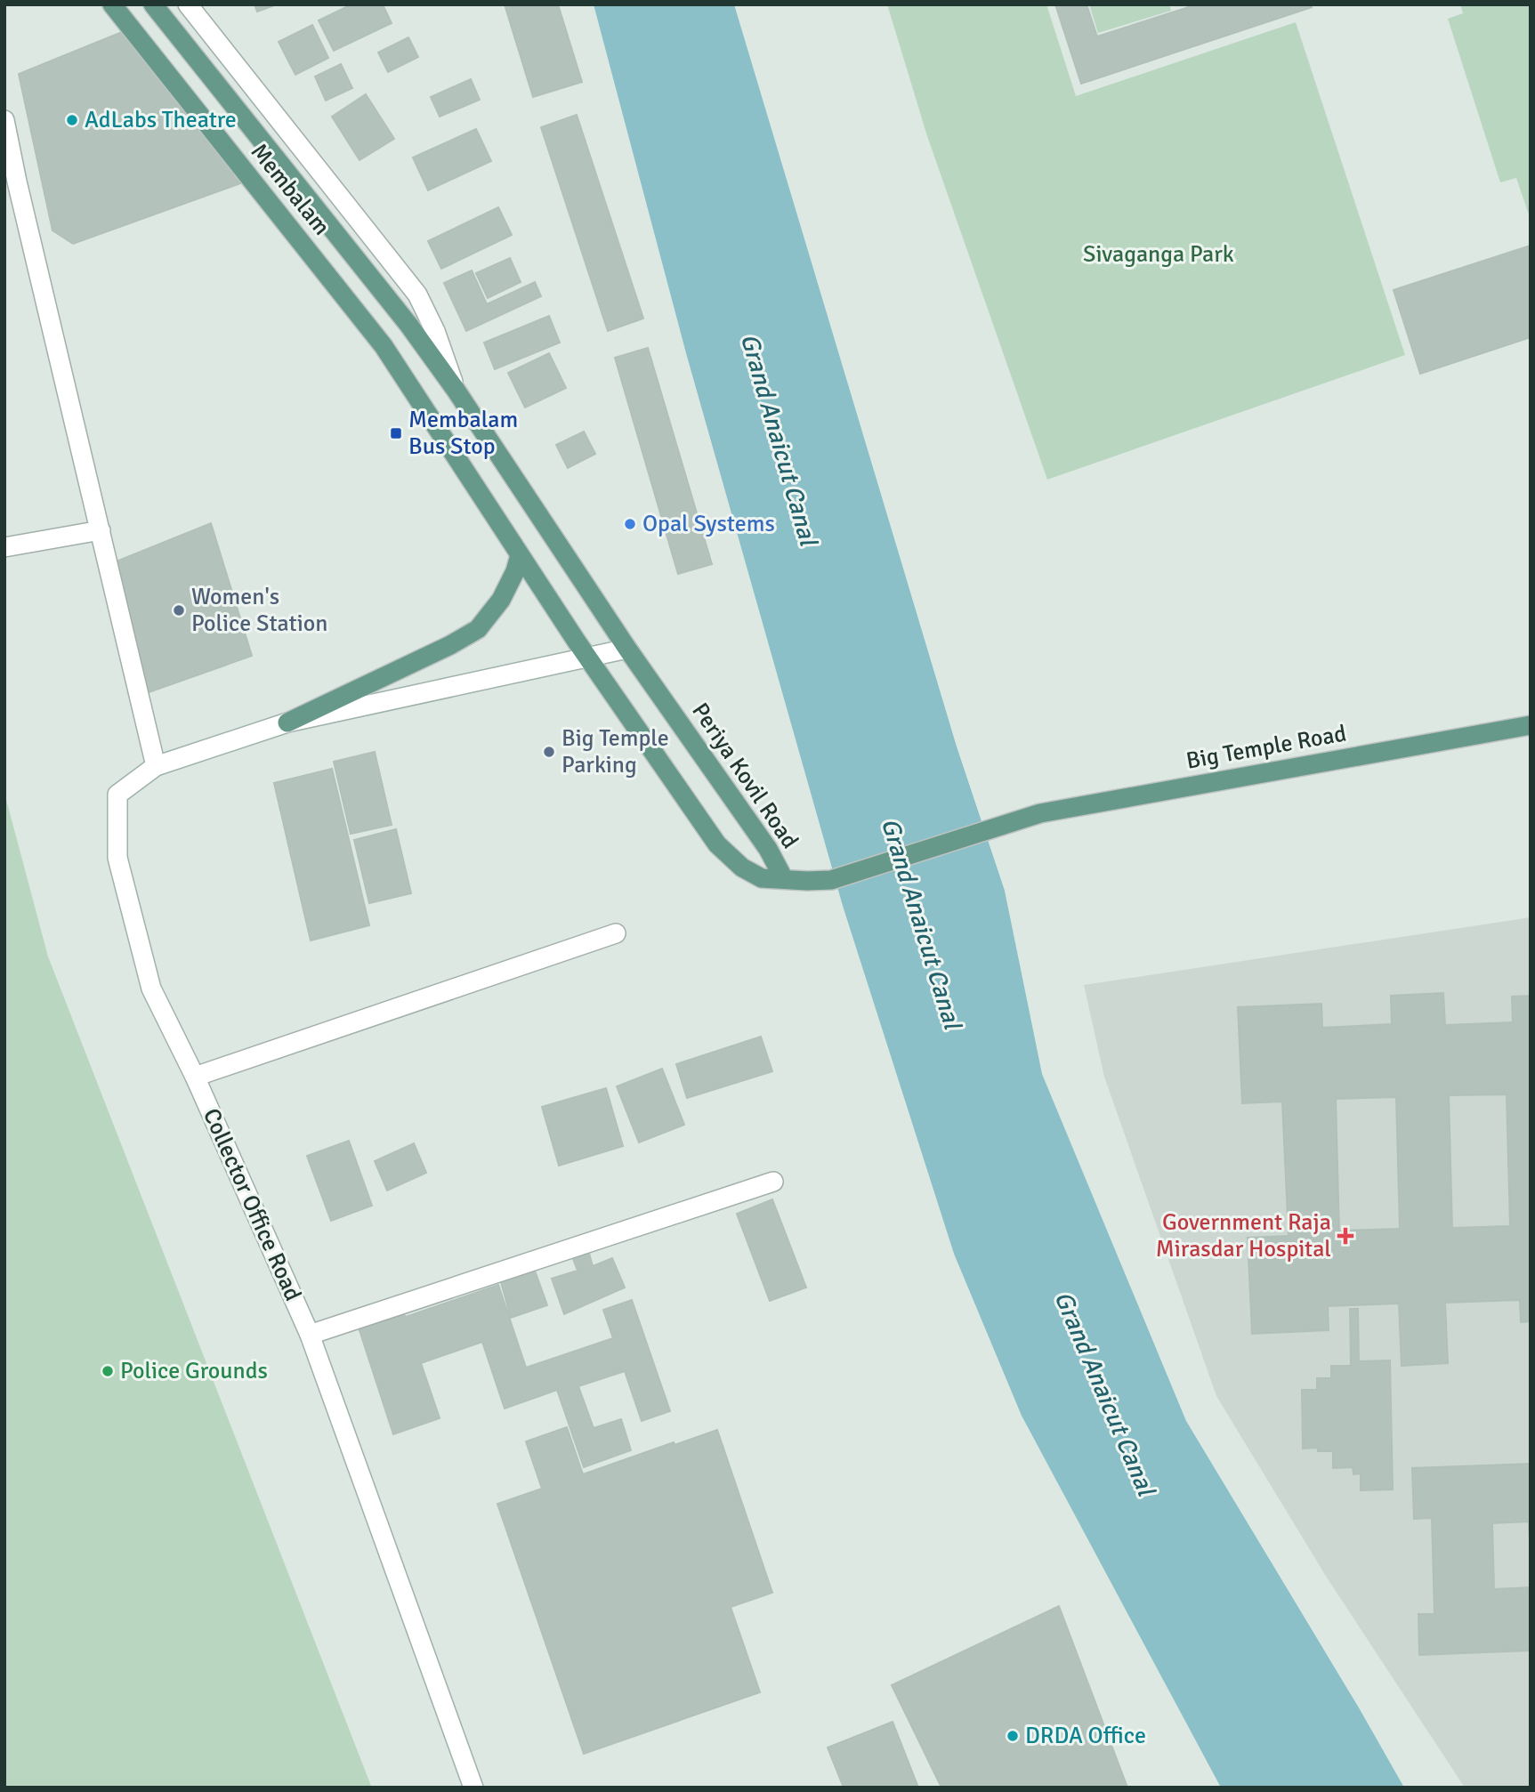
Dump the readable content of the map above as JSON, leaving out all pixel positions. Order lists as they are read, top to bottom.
{
  "streets": {
    "main road": [
      "Membalam",
      "Big Temple Road",
      "Periya Kovil Road",
      "Collector Office Road"
    ]
  },
  "crossings": [
    ["Membalam", "Periya Kovil Road"],
    ["Big Temple Road", "Periya Kovil Road"],
    ["Periya Kovil Road", "Collector Office Road"]
  ],
  "water": ["Grand Anaicut Canal"],
  "parks": ["Sivaganga Park"],
  "places": {
    "other": [
      "AdLabs Theatre",
      "Opal Systems",
      "Women's Police Station",
      "Big Temple Parking",
      "Police Grounds",
      "DRDA Office"
    ],
    "transit": ["Membalam Bus Stop"],
    "health": ["Government Raja Mirasdar Hospital"]
  }
}
